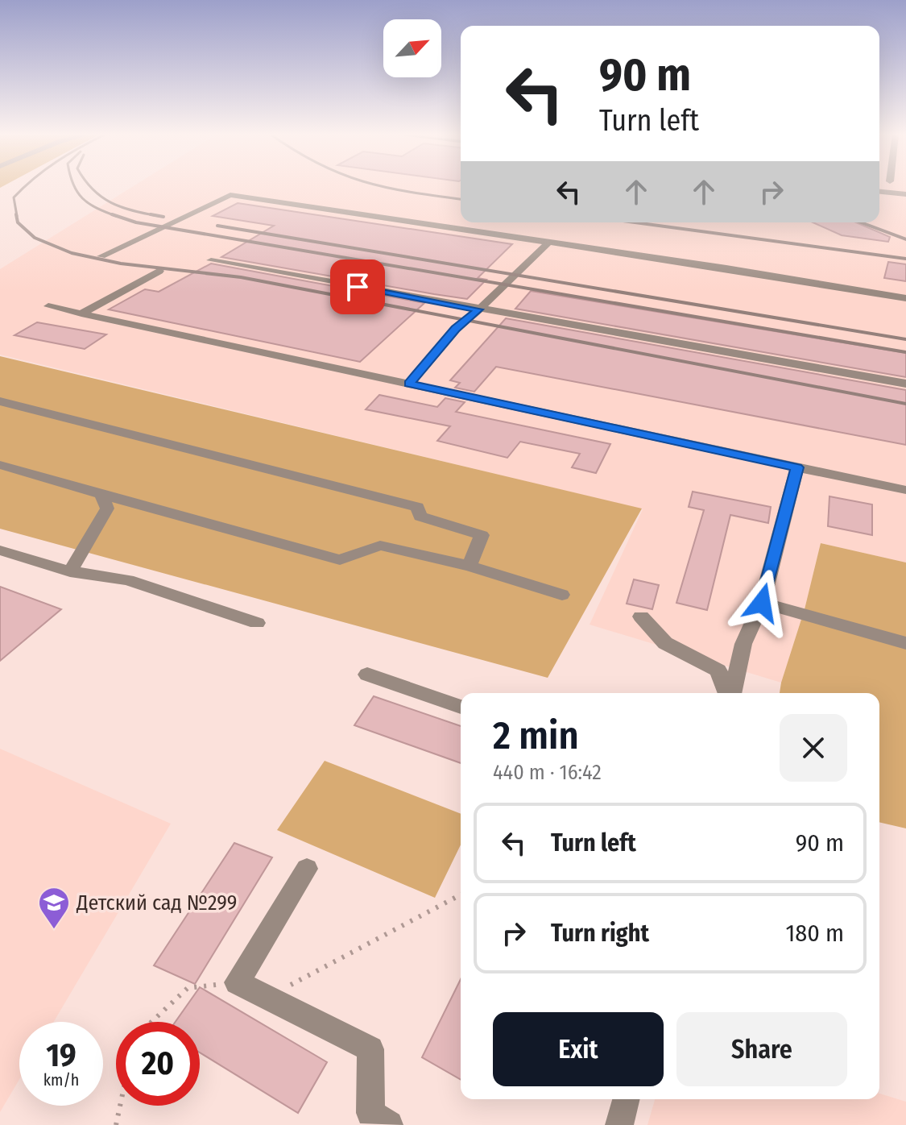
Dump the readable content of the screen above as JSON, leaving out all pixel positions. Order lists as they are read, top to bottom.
{
  "places": {
    "school or university": ["Детский сад №299"]
  },
  "north": "top right",
  "page": {
    "turn": ["90 m", "Turn left"],
    "heading": ["2 min", "440 m · 16:42"],
    "list": [
      {
        "name": "Turn left",
        "value": "90 m"
      },
      {
        "name": "Turn right",
        "value": "180 m"
      }
    ],
    "buttons": ["Exit", "Share"],
    "speed": "19 km/h",
    "limit": "20"
  }
}
